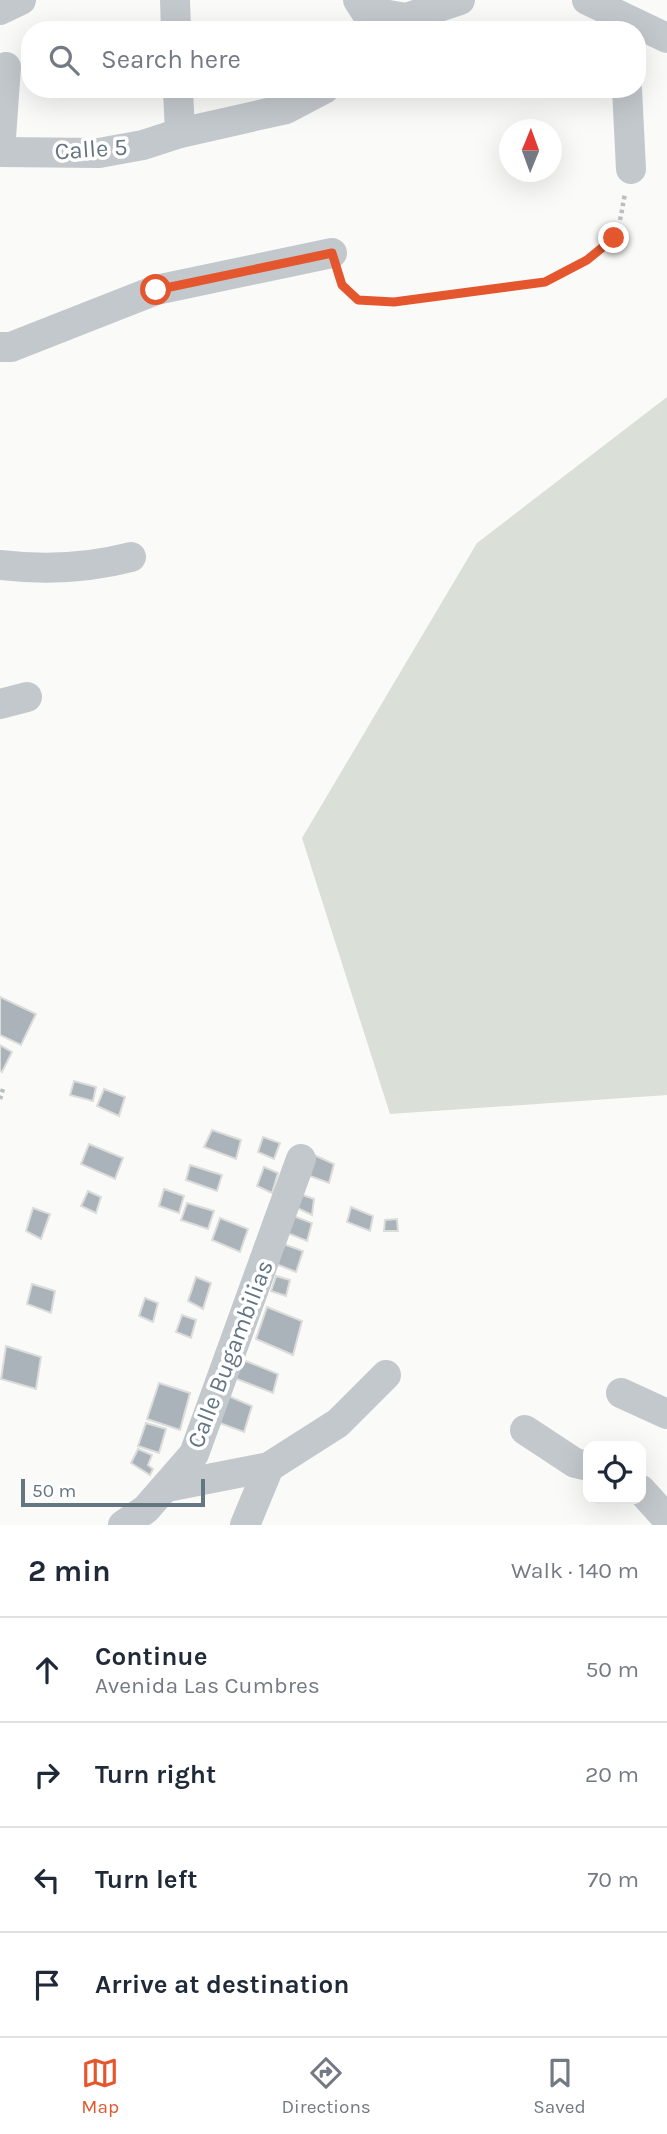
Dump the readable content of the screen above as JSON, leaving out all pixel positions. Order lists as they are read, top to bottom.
{
  "streets": {
    "street": ["Calle 5", "Calle Bugambilias"]
  },
  "scale_bar": "50 m",
  "north": "top",
  "page": {
    "search": "Search here",
    "scale": "50 m",
    "heading": ["2 min", "Walk · 140 m"],
    "list": [
      ["Continue", "Avenida Las Cumbres", "50 m"],
      ["Turn right", "20 m"],
      ["Turn left", "70 m"],
      "Arrive at destination"
    ],
    "nav": ["Map", "Directions", "Saved"]
  }
}
